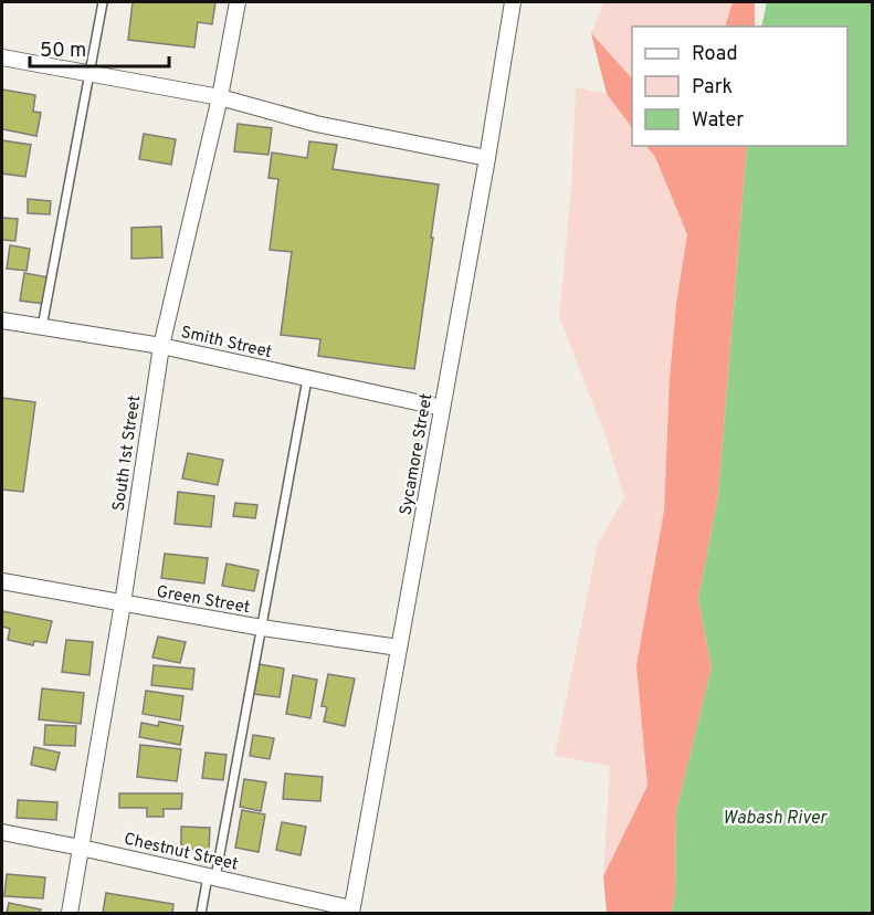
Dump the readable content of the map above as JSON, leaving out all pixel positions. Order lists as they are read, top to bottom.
{
  "streets": {
    "street": [
      "Smith Street",
      "South 1st Street",
      "Sycamore Street",
      "Green Street",
      "Chestnut Street"
    ]
  },
  "crossings": [
    ["Smith Street", "South 1st Street"],
    ["Smith Street", "Sycamore Street"],
    ["South 1st Street", "Green Street"],
    ["South 1st Street", "Chestnut Street"],
    ["Sycamore Street", "Green Street"],
    ["Sycamore Street", "Chestnut Street"]
  ],
  "water": ["Wabash River"],
  "legend": ["Road", "Park", "Water"],
  "scale_bar": "50 m"
}
